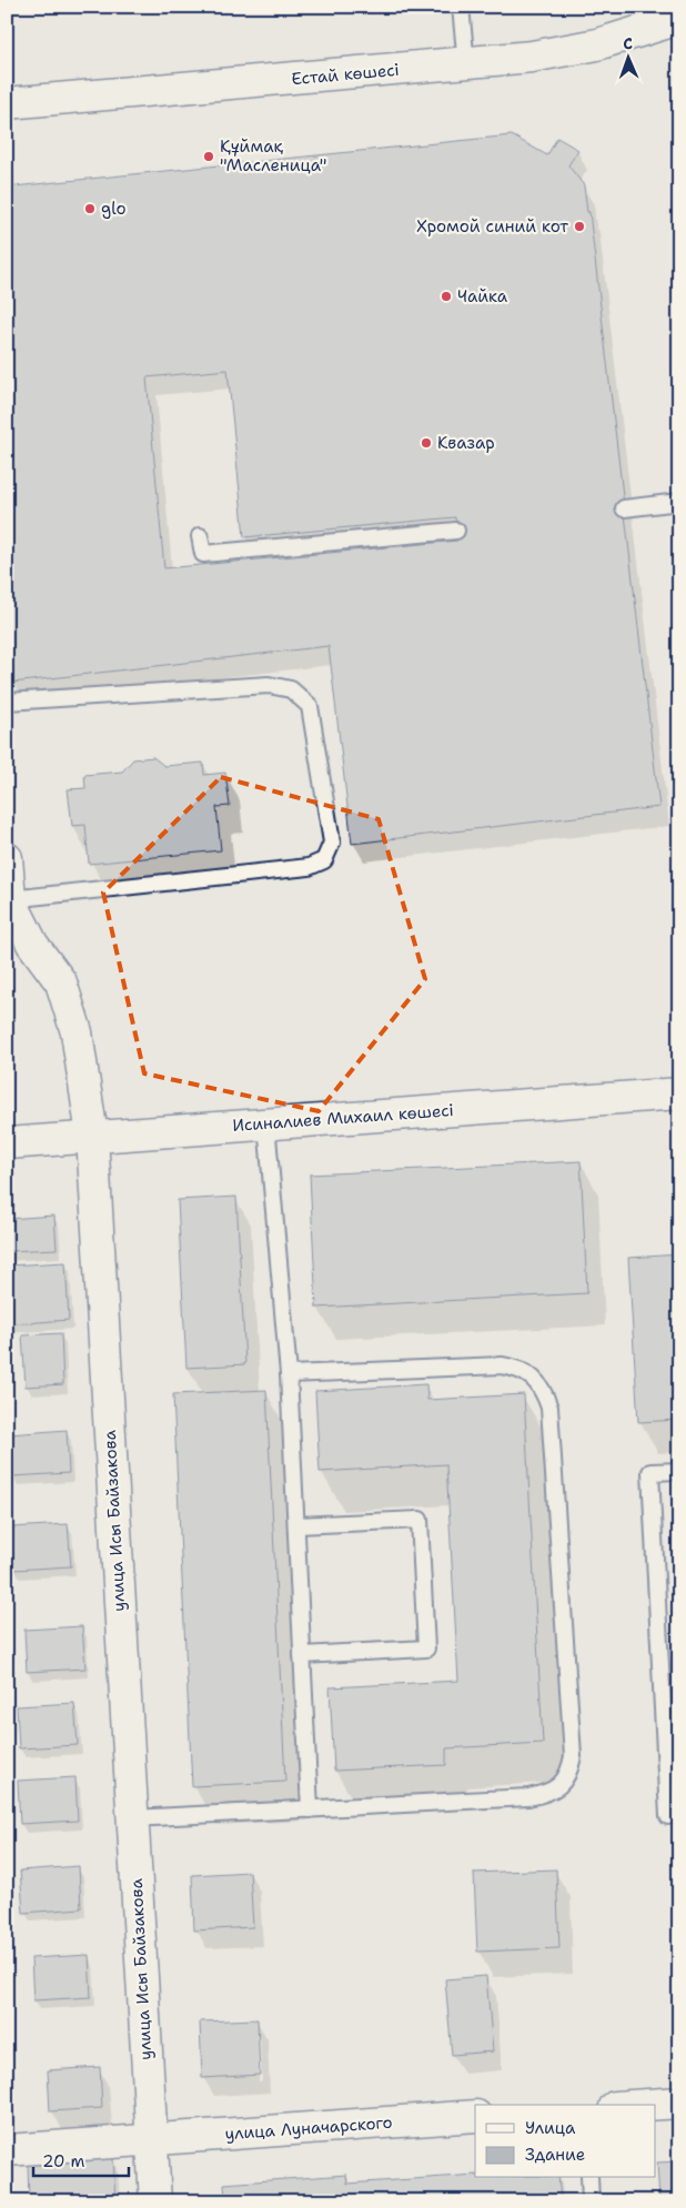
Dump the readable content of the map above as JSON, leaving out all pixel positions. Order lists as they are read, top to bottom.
{
  "streets": {
    "street": [
      "Естай көшесі",
      "Исиналиев Михаил көшесі",
      "улица Исы Байзакова",
      "улица Луначарского"
    ]
  },
  "crossings": [
    ["Исиналиев Михаил көшесі", "улица Исы Байзакова"],
    ["улица Исы Байзакова", "улица Луначарского"]
  ],
  "places": [
    "Құймақ \"Масленица\"",
    "glo",
    "Хромой синий кот",
    "Чайка",
    "Квазар"
  ],
  "legend": ["Улица", "Здание"],
  "scale_bar": "20 m",
  "north": "top"
}
